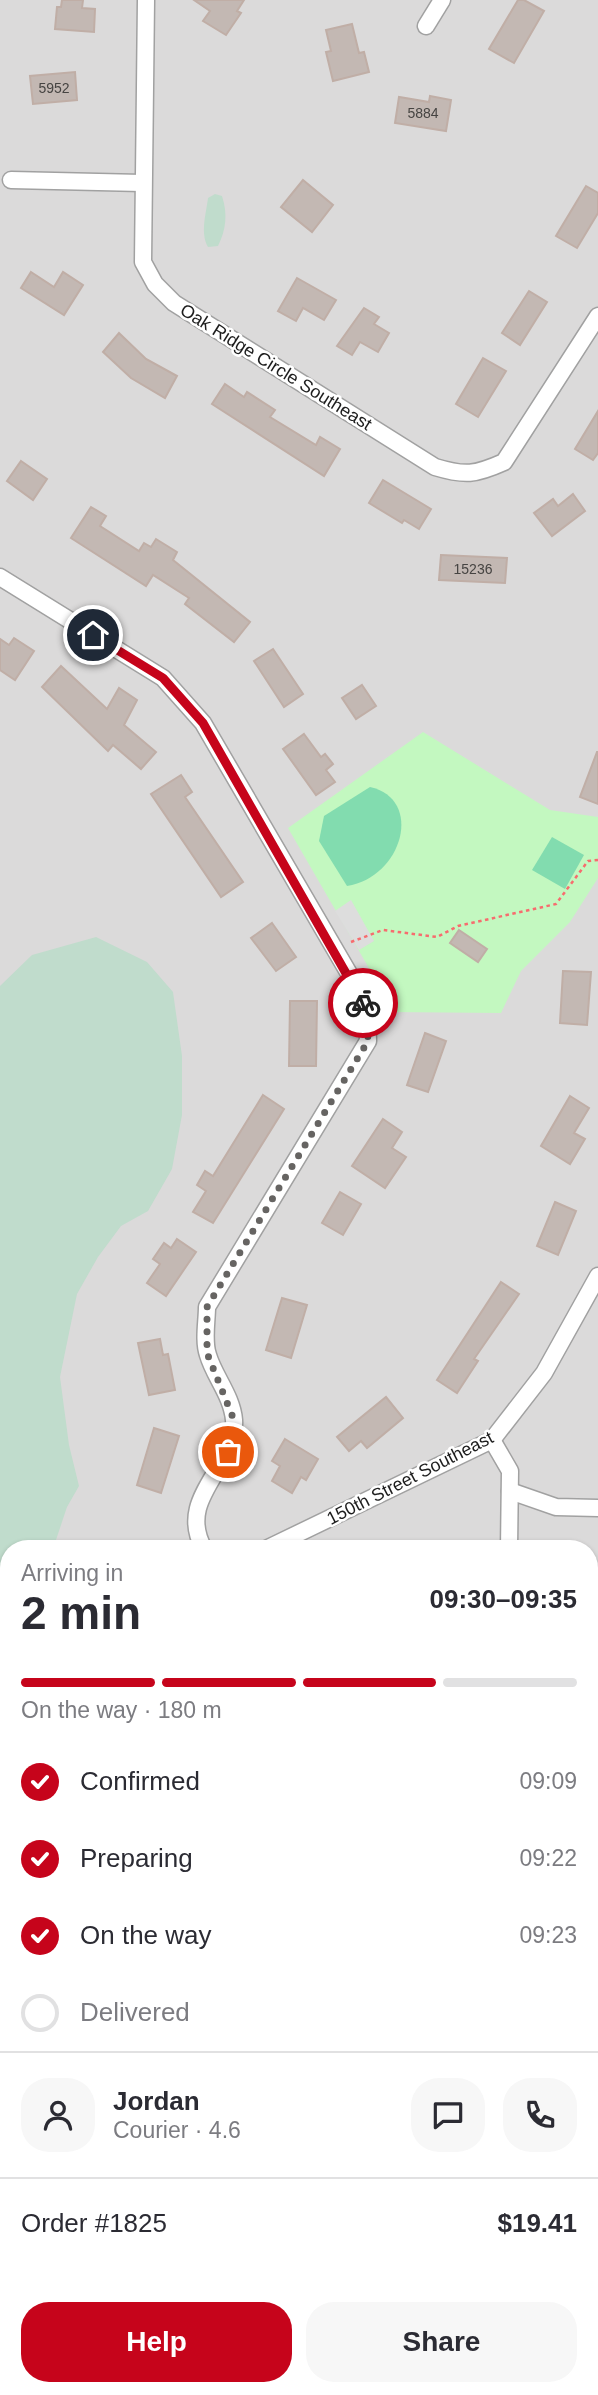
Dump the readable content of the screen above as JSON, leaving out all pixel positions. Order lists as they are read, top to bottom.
{
  "streets": {
    "street": ["Oak Ridge Circle Southeast", "150th Street Southeast"]
  },
  "house_numbers": ["5952", "5884", "15236"],
  "page": {
    "heading": ["2 min", "Arriving in", "09:30–09:35"],
    "panel": [
      "Jordan",
      "Courier · 4.6",
      "Order #1825",
      "$19.41"
    ],
    "bar": "On the way · 180 m",
    "list": [
      ["Confirmed", "09:09"],
      ["Preparing", "09:22"],
      ["On the way", "09:23"],
      "Delivered"
    ],
    "buttons": ["Help", "Share"]
  }
}
